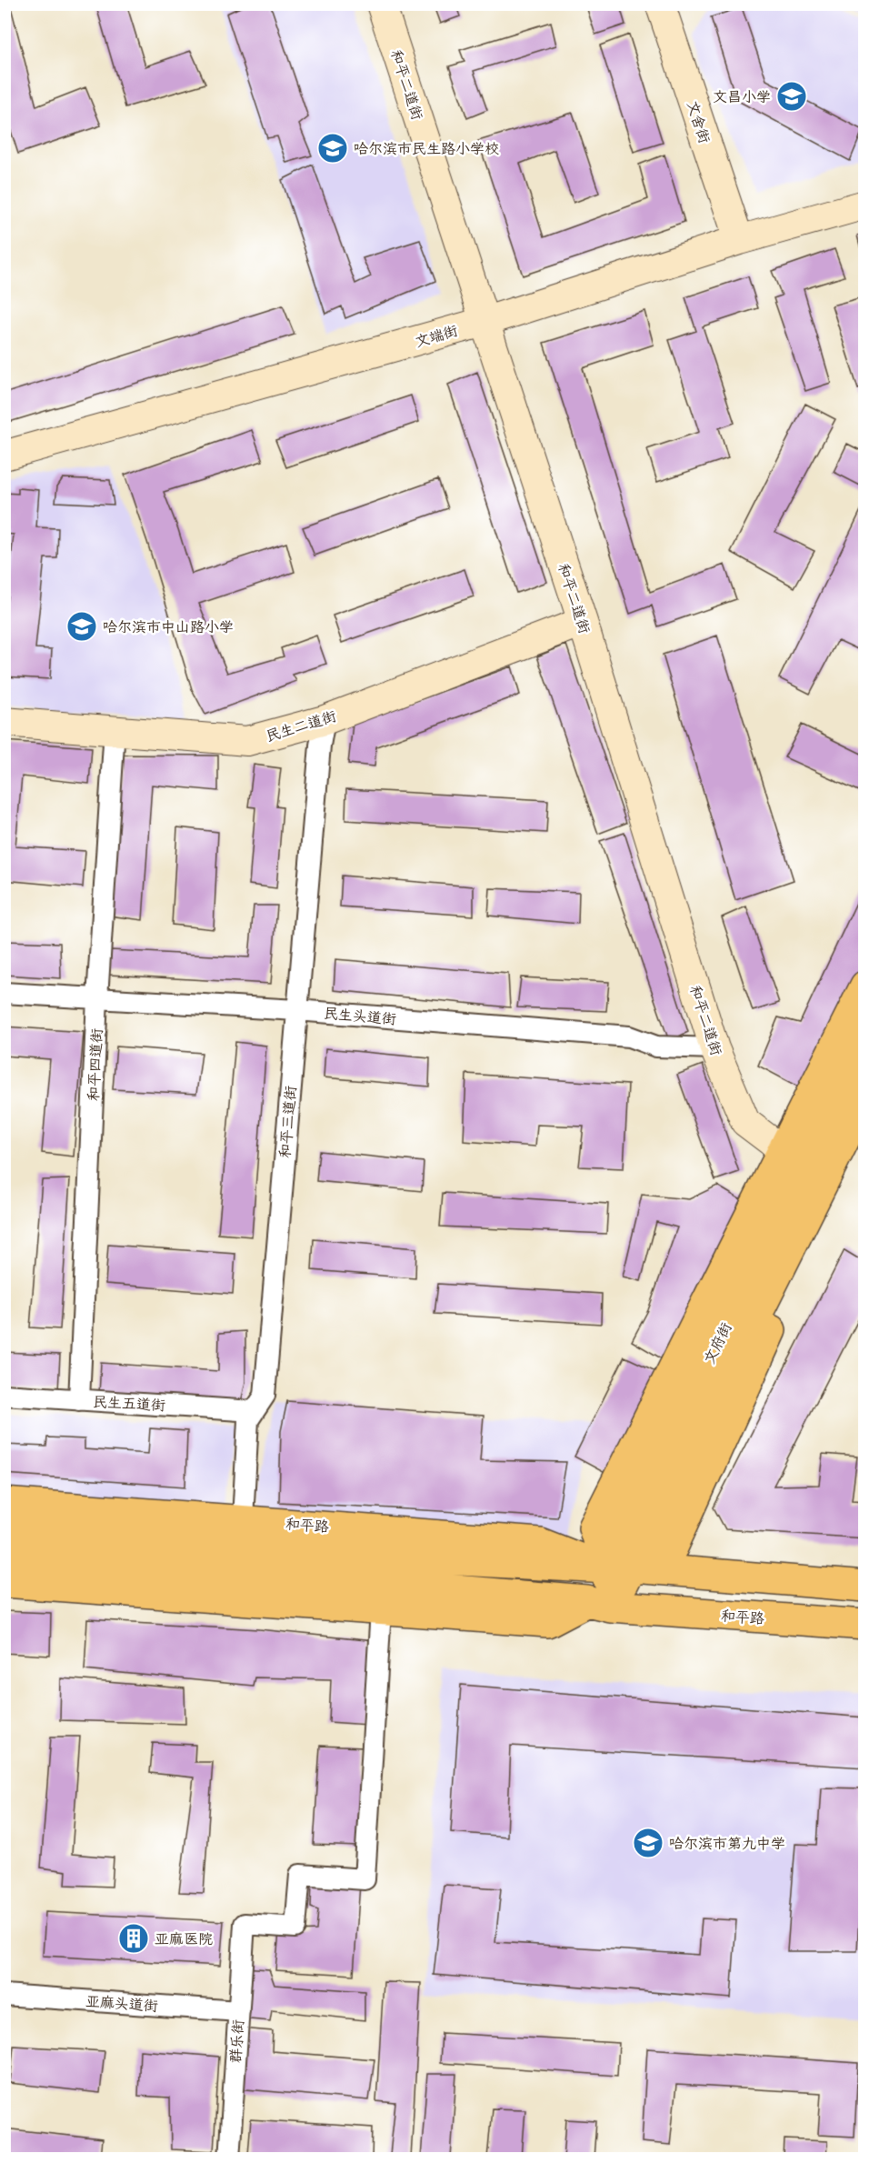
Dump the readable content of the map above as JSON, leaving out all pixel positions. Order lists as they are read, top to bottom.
{
  "streets": {
    "main road": ["文府街", "和平路"],
    "street": [
      "和平二道街",
      "文舍街",
      "文端街",
      "民生二道街",
      "民生头道街",
      "和平四道街",
      "和平三道街",
      "民生五道街",
      "亚麻头道街",
      "群乐街"
    ]
  },
  "crossings": [
    ["和平二道街", "文端街"],
    ["和平二道街", "民生二道街"],
    ["和平二道街", "民生头道街"],
    ["和平二道街", "文府街"],
    ["文舍街", "文端街"],
    ["民生二道街", "和平四道街"],
    ["民生二道街", "和平三道街"],
    ["民生头道街", "和平四道街"],
    ["民生头道街", "和平三道街"],
    ["和平四道街", "民生五道街"],
    ["和平三道街", "民生五道街"],
    ["和平三道街", "和平路"],
    ["文府街", "和平路"],
    ["亚麻头道街", "群乐街"]
  ],
  "places": {
    "school or university": [
      "文昌小学",
      "哈尔滨市民生路小学校",
      "哈尔滨市中山路小学",
      "哈尔滨市第九中学"
    ],
    "building": ["亚麻医院"]
  }
}
